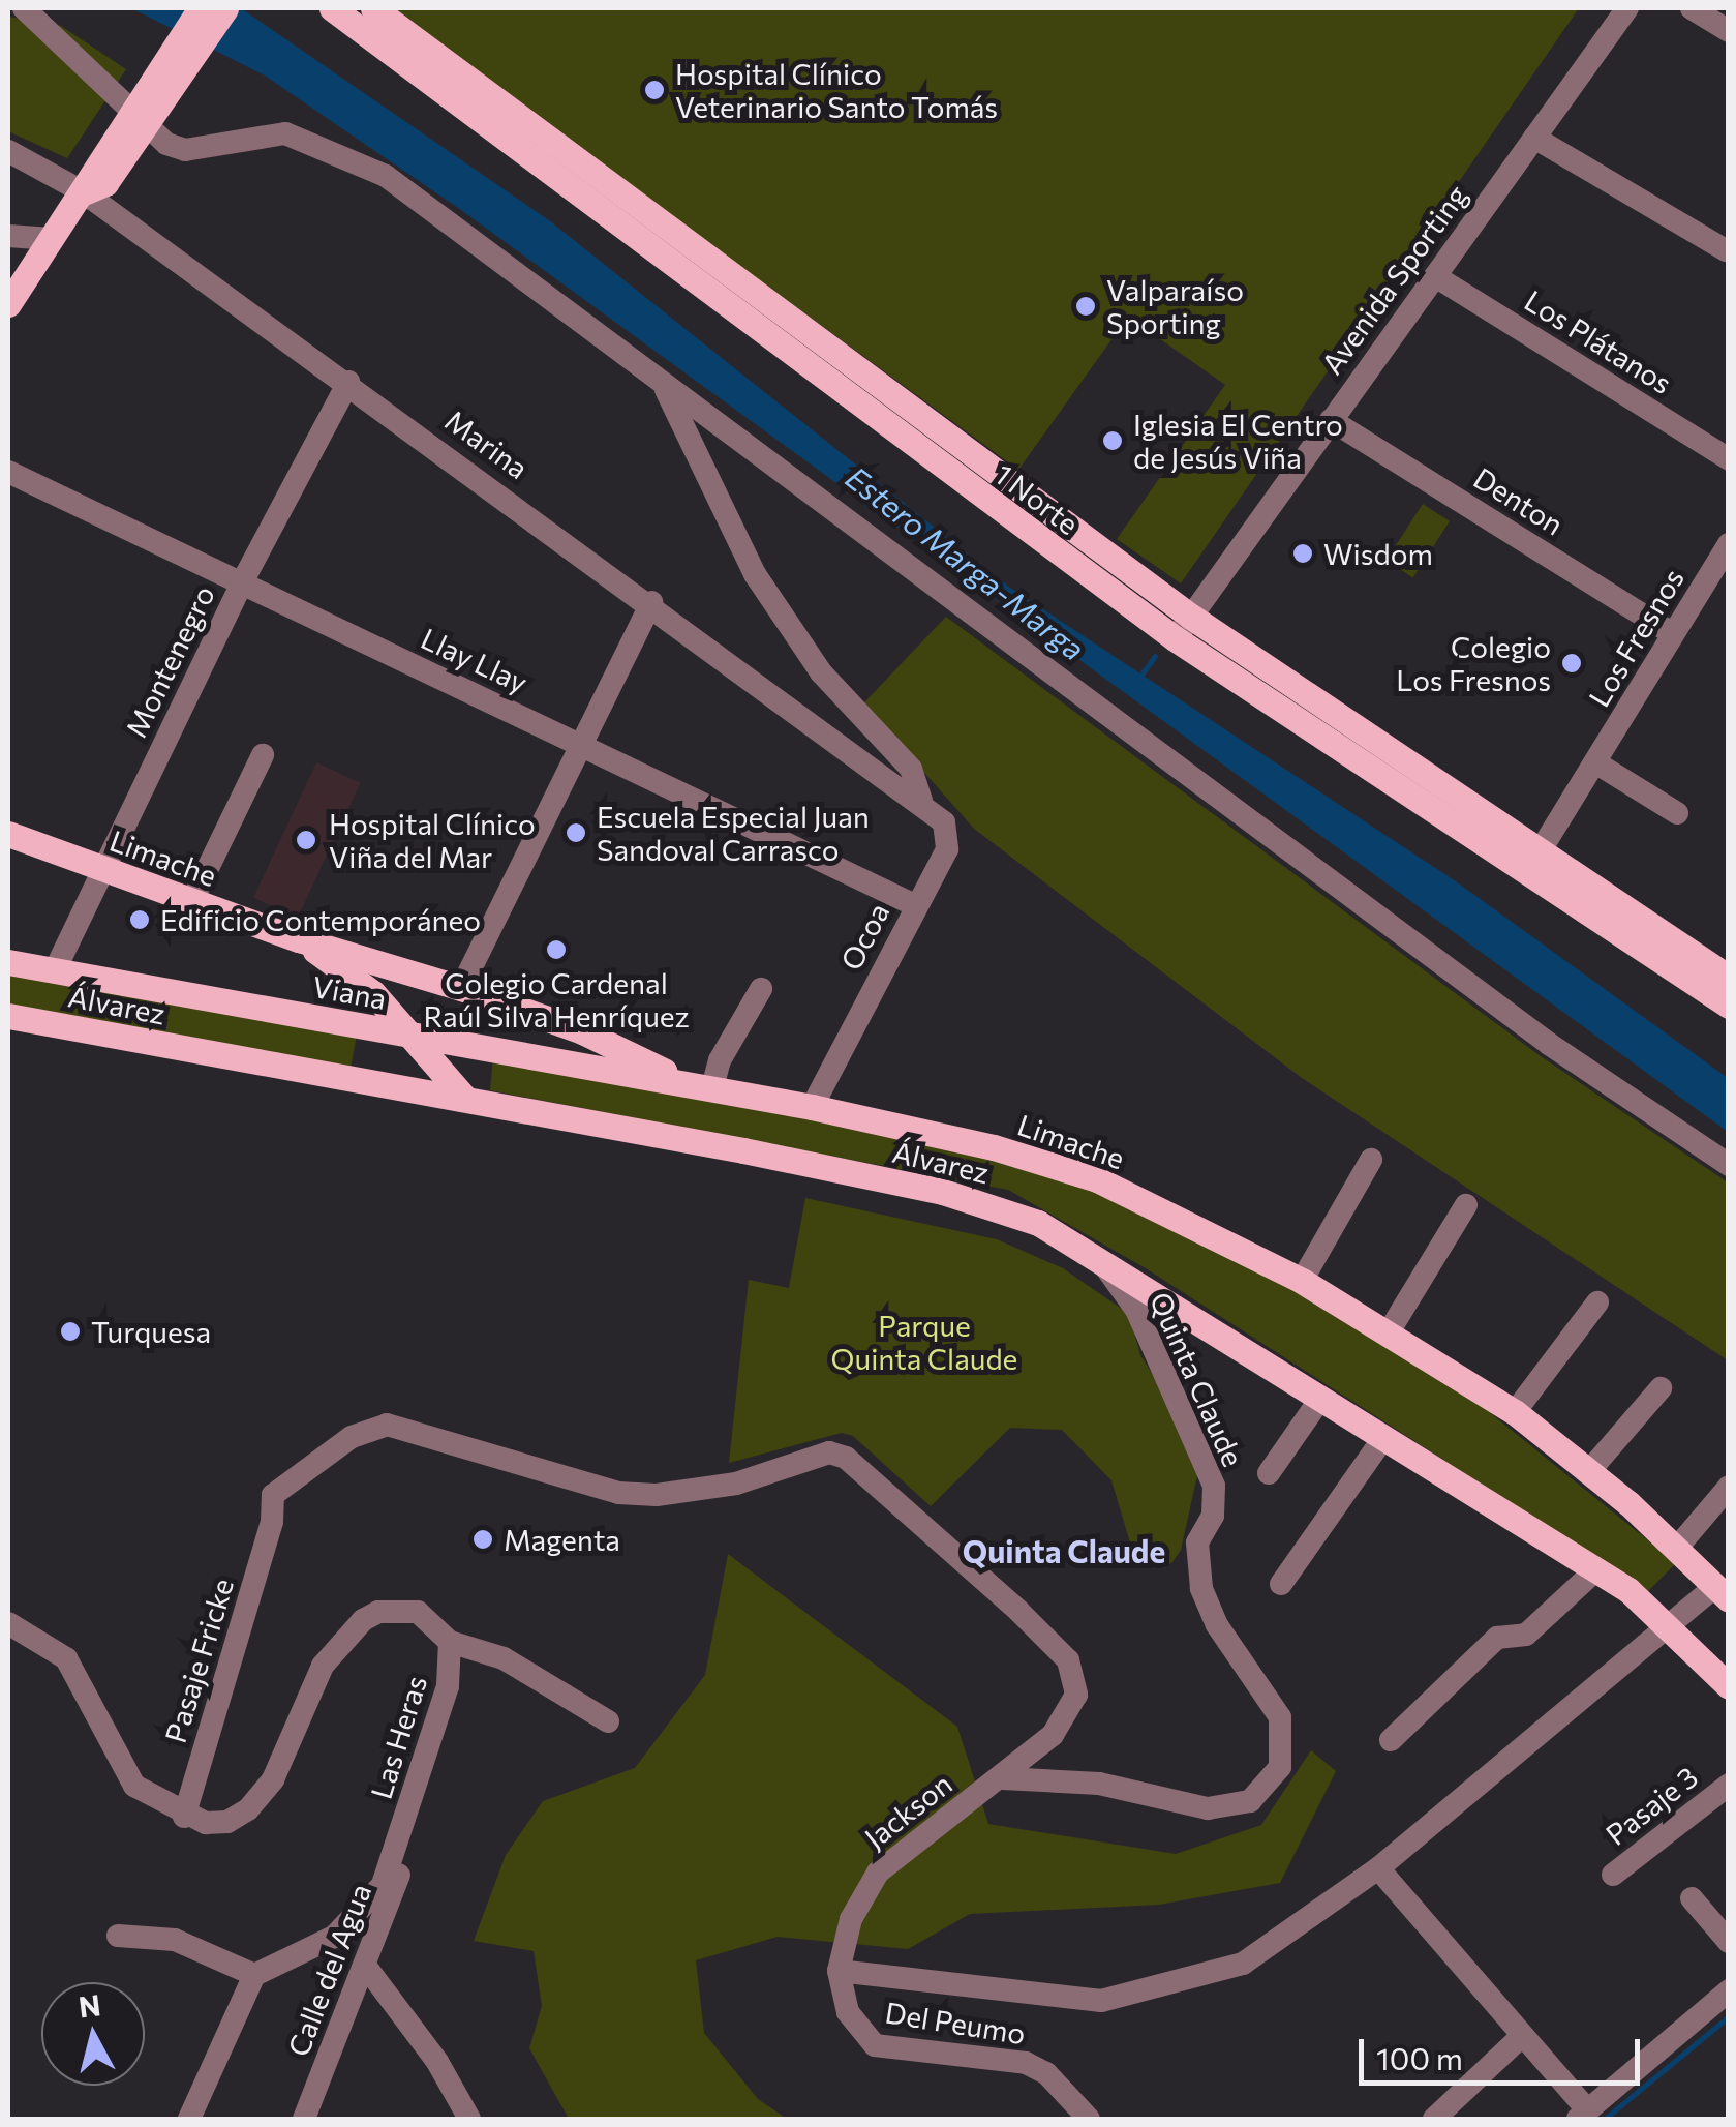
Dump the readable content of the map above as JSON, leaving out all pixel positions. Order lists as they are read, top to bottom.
{
  "streets": {
    "main road": [
      "1 Norte",
      "Limache",
      "Viana",
      "Álvarez"
    ],
    "street": [
      "Avenida Sporting",
      "Los Plátanos",
      "Marina",
      "Denton",
      "Los Fresnos",
      "Llay Llay",
      "Montenegro",
      "Ocoa",
      "Quinta Claude",
      "Pasaje Fricke",
      "Las Heras",
      "Pasaje 3",
      "Jackson",
      "Calle del Agua",
      "Del Peumo"
    ]
  },
  "crossings": [
    ["Avenida Sporting", "Los Plátanos"],
    ["Avenida Sporting", "1 Norte"],
    ["Avenida Sporting", "Denton"],
    ["Marina", "Montenegro"],
    ["Marina", "Ocoa"],
    ["1 Norte", "Los Fresnos"],
    ["Denton", "Los Fresnos"],
    ["Llay Llay", "Montenegro"],
    ["Llay Llay", "Ocoa"],
    ["Montenegro", "Limache"],
    ["Montenegro", "Viana"],
    ["Limache", "Ocoa"],
    ["Limache", "Viana"],
    ["Limache", "Álvarez"],
    ["Álvarez", "Quinta Claude"],
    ["Quinta Claude", "Jackson"],
    ["Pasaje Fricke", "Las Heras"],
    ["Pasaje Fricke", "Jackson"],
    ["Las Heras", "Calle del Agua"],
    ["Jackson", "Del Peumo"]
  ],
  "districts": ["Quinta Claude"],
  "water": ["Estero Marga-Marga"],
  "parks": ["Parque Quinta Claude"],
  "places": [
    "Hospital Clínico Veterinario Santo Tomás",
    "Valparaíso Sporting",
    "Iglesia El Centro de Jesús Viña",
    "Wisdom",
    "Colegio Los Fresnos",
    "Escuela Especial Juan Sandoval Carrasco",
    "Hospital Clínico Viña del Mar",
    "Edificio Contemporáneo",
    "Colegio Cardenal Raúl Silva Henríquez",
    "Turquesa",
    "Magenta"
  ],
  "scale_bar": "100 m",
  "north": "top"
}
